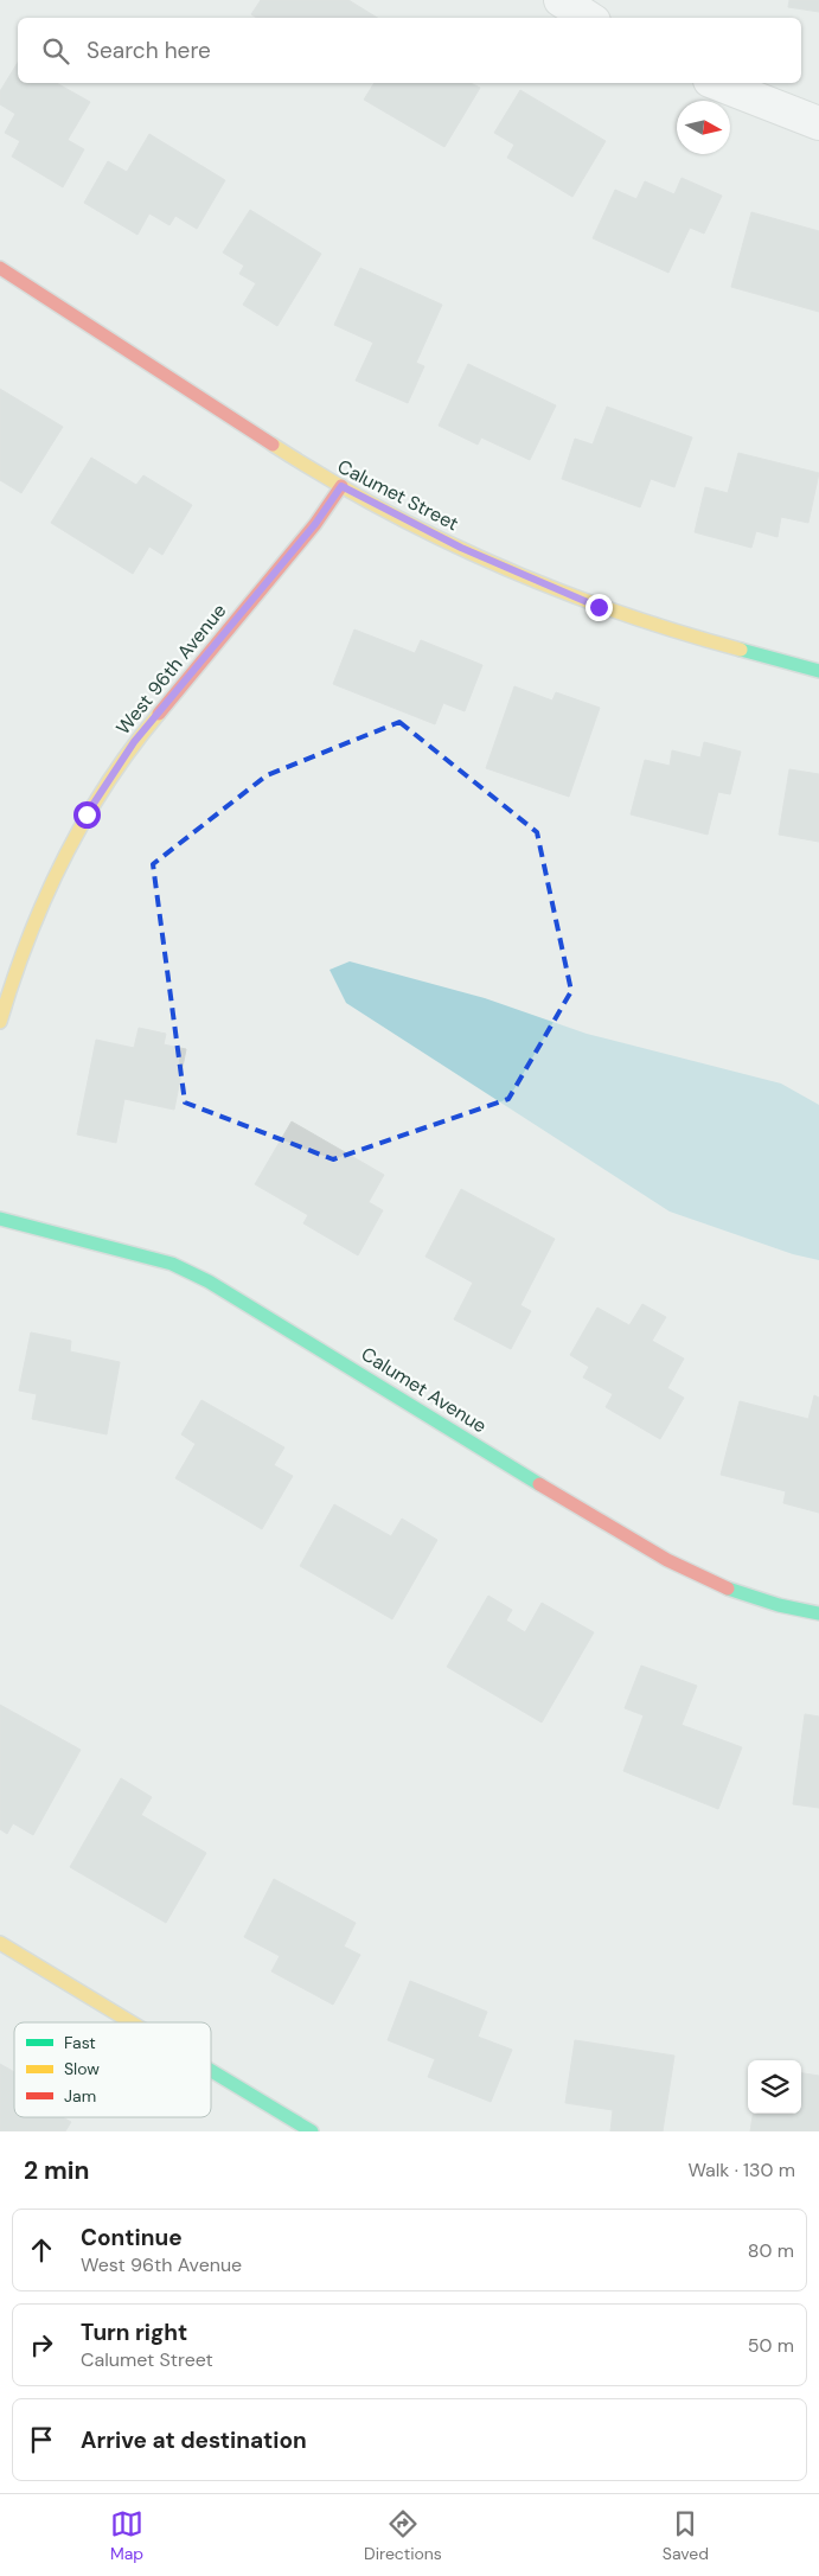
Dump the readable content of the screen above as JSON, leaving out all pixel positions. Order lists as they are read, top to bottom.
{
  "streets": {
    "street": ["Calumet Street", "West 96th Avenue", "Calumet Avenue"]
  },
  "crossings": [
    ["Calumet Street", "West 96th Avenue"]
  ],
  "legend": ["Fast", "Slow", "Jam"],
  "north": "right",
  "page": {
    "search": "Search here",
    "heading": ["2 min", "Walk · 130 m"],
    "list": [
      ["Continue", "West 96th Avenue", "80 m"],
      ["Turn right", "Calumet Street", "50 m"],
      "Arrive at destination"
    ],
    "nav": ["Map", "Directions", "Saved"]
  }
}
